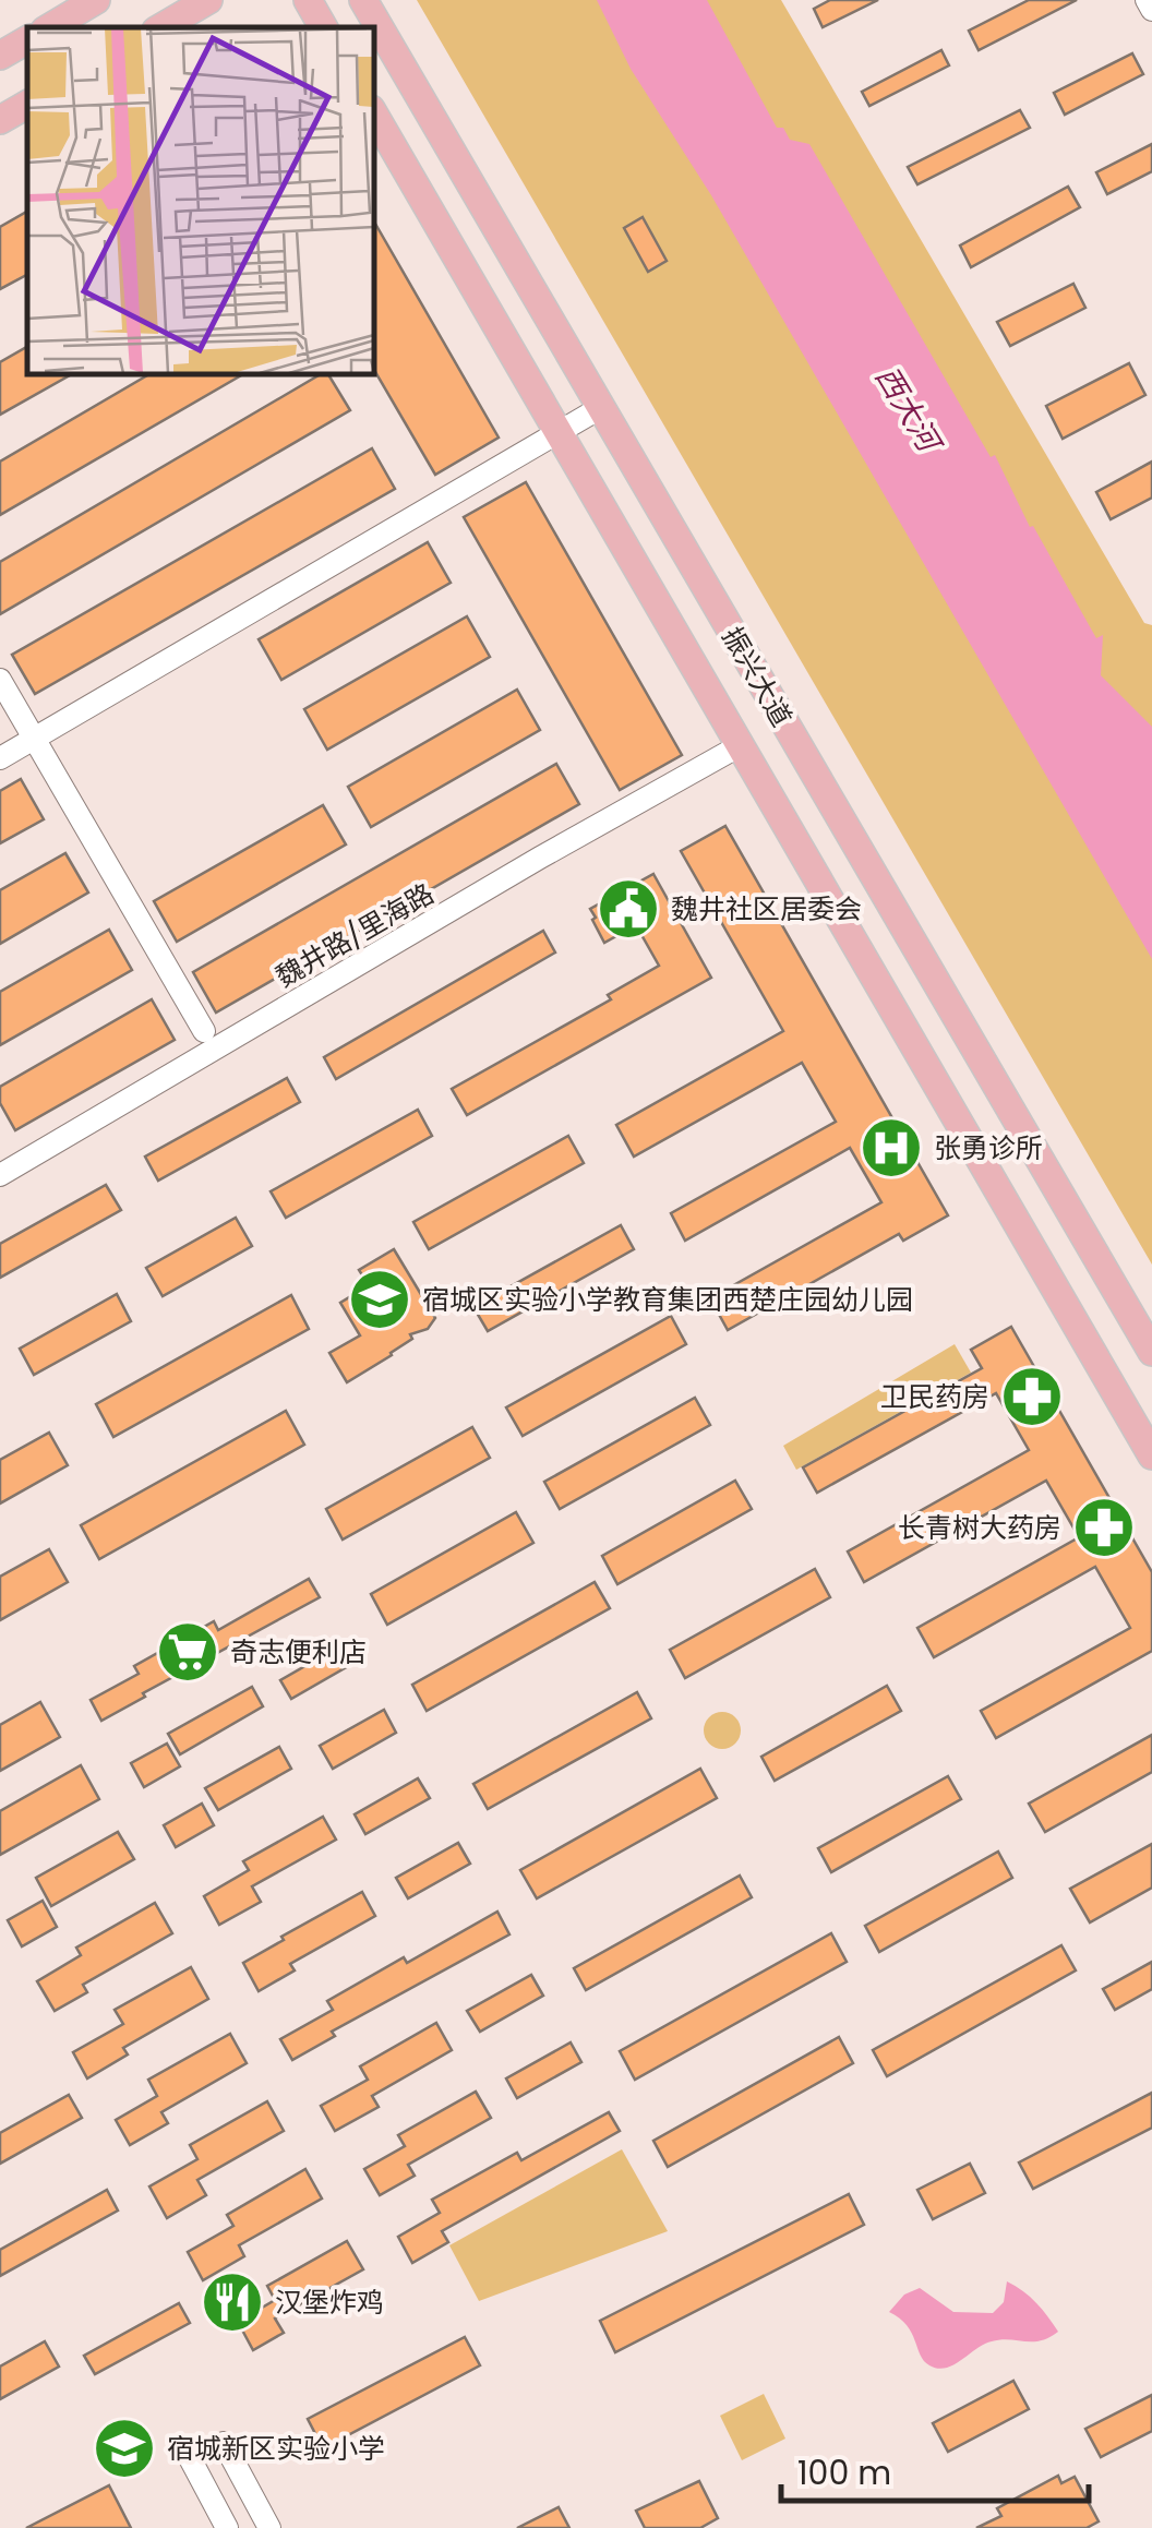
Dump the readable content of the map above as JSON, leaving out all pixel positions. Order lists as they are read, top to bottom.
{
  "streets": {
    "main road": ["振兴大道"],
    "street": ["魏井路/里海路"]
  },
  "crossings": [
    ["振兴大道", "魏井路/里海路"]
  ],
  "water": ["西大河"],
  "places": {
    "public building": ["魏井社区居委会"],
    "hospital": ["张勇诊所"],
    "school or university": ["宿城区实验小学教育集团西楚庄园幼儿园", "宿城新区实验小学"],
    "pharmacy": ["卫民药房", "长青树大药房"],
    "supermarket": ["奇志便利店"],
    "restaurant": ["汉堡炸鸡"]
  },
  "scale_bar": "100 m"
}
